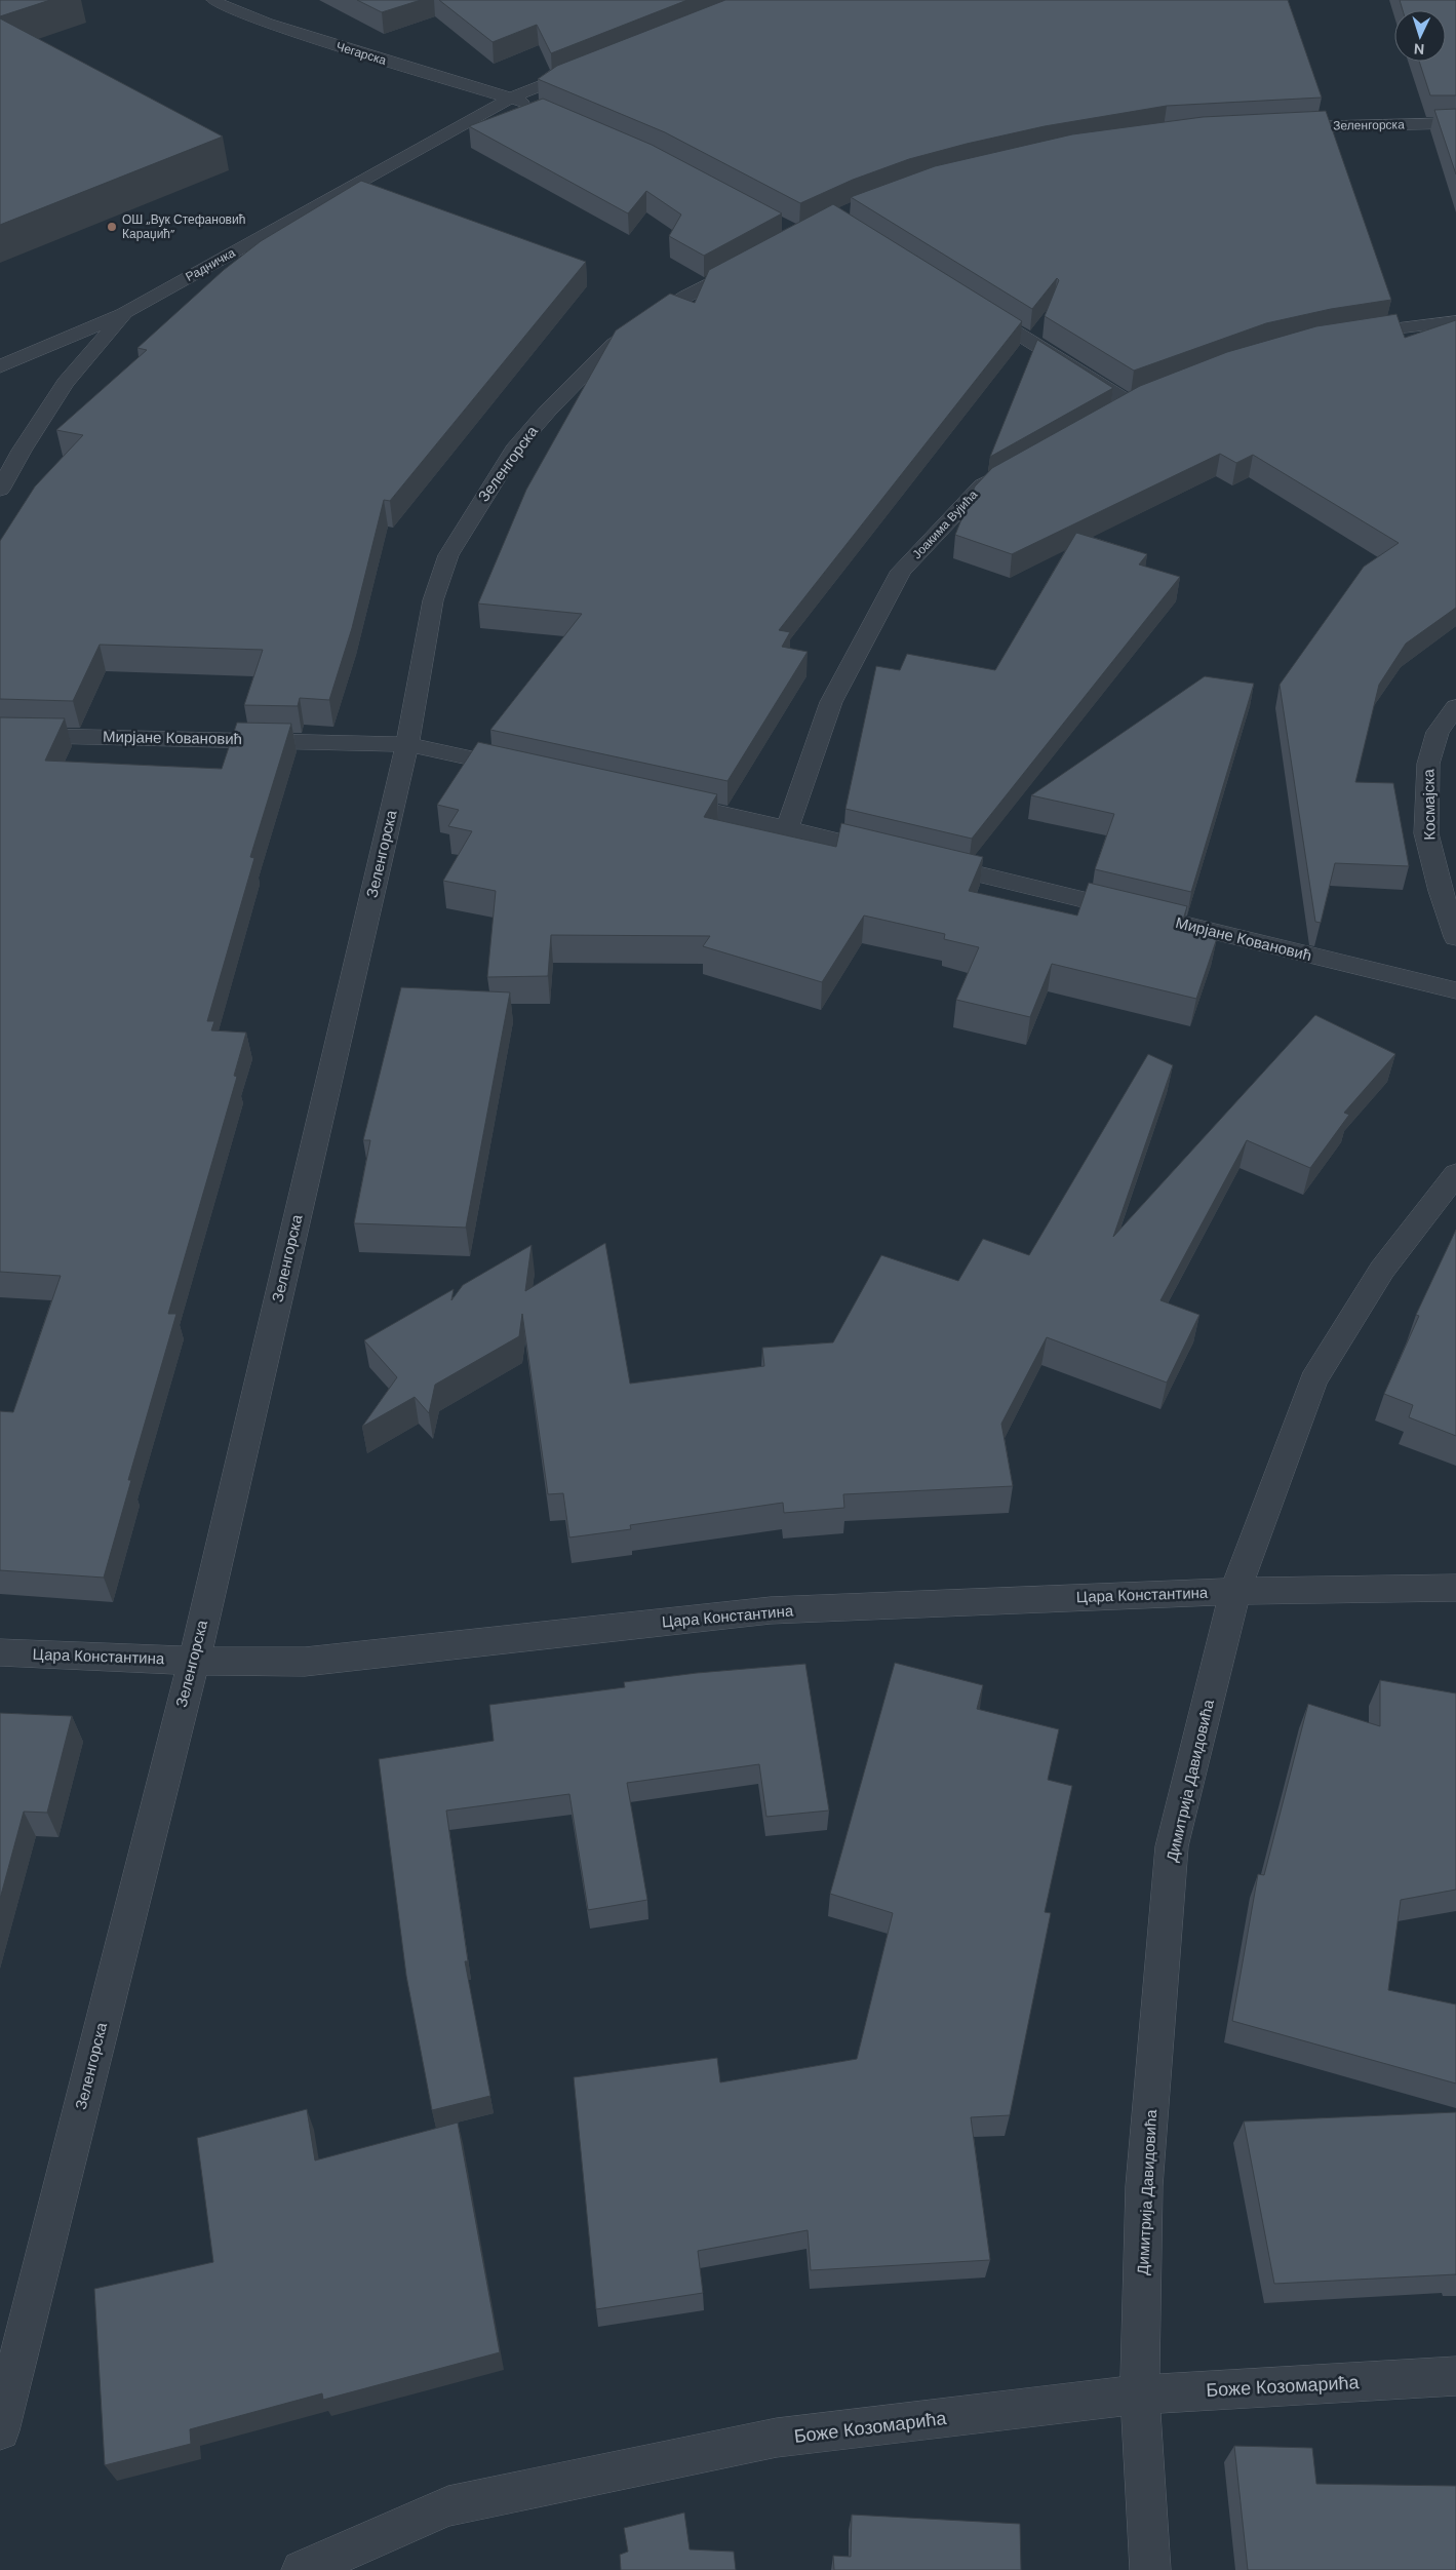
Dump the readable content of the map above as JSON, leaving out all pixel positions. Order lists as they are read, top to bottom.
{
  "streets": {
    "street": [
      "Чегарска",
      "Зеленгорска",
      "Радничка",
      "Јоакима Вујића",
      "Мирјане Ковановић",
      "Космајска",
      "Цара Константина",
      "Димитрија Давидовића",
      "Боже Козомарића"
    ]
  },
  "crossings": [
    ["Чегарска", "Радничка"],
    ["Зеленгорска", "Мирјане Ковановић"],
    ["Зеленгорска", "Цара Константина"],
    ["Цара Константина", "Димитрија Давидовића"],
    ["Димитрија Давидовића", "Боже Козомарића"]
  ],
  "places": ["ОШ „Вук Стефановић Караџић”"],
  "north": "bottom"
}
